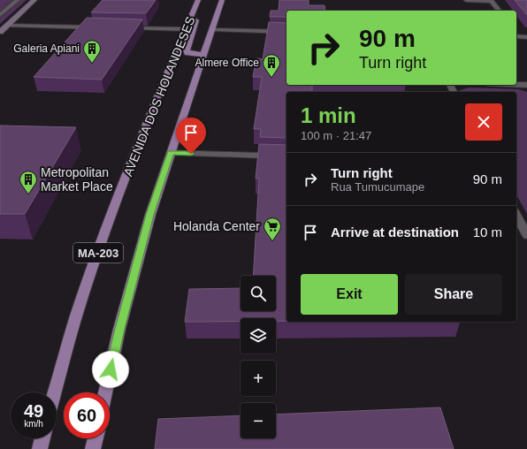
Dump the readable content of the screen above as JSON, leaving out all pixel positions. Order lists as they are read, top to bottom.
{
  "streets": {
    "main road": ["AVENIDA DOS HOLANDESES", "MA-203"]
  },
  "places": {
    "building": ["Galeria Apiani", "Almere Office", "Metropolitan Market Place"],
    "supermarket": ["Holanda Center"]
  },
  "page": {
    "turn": ["90 m", "Turn right"],
    "heading": ["1 min", "100 m · 21:47"],
    "list": [
      {
        "name": "Turn right",
        "note": "Rua Tumucumape",
        "value": "90 m"
      },
      {
        "name": "Arrive at destination",
        "value": "10 m"
      }
    ],
    "buttons": ["Exit", "Share"],
    "map_buttons": ["+", "−"],
    "speed": "49 km/h",
    "limit": "60"
  }
}
